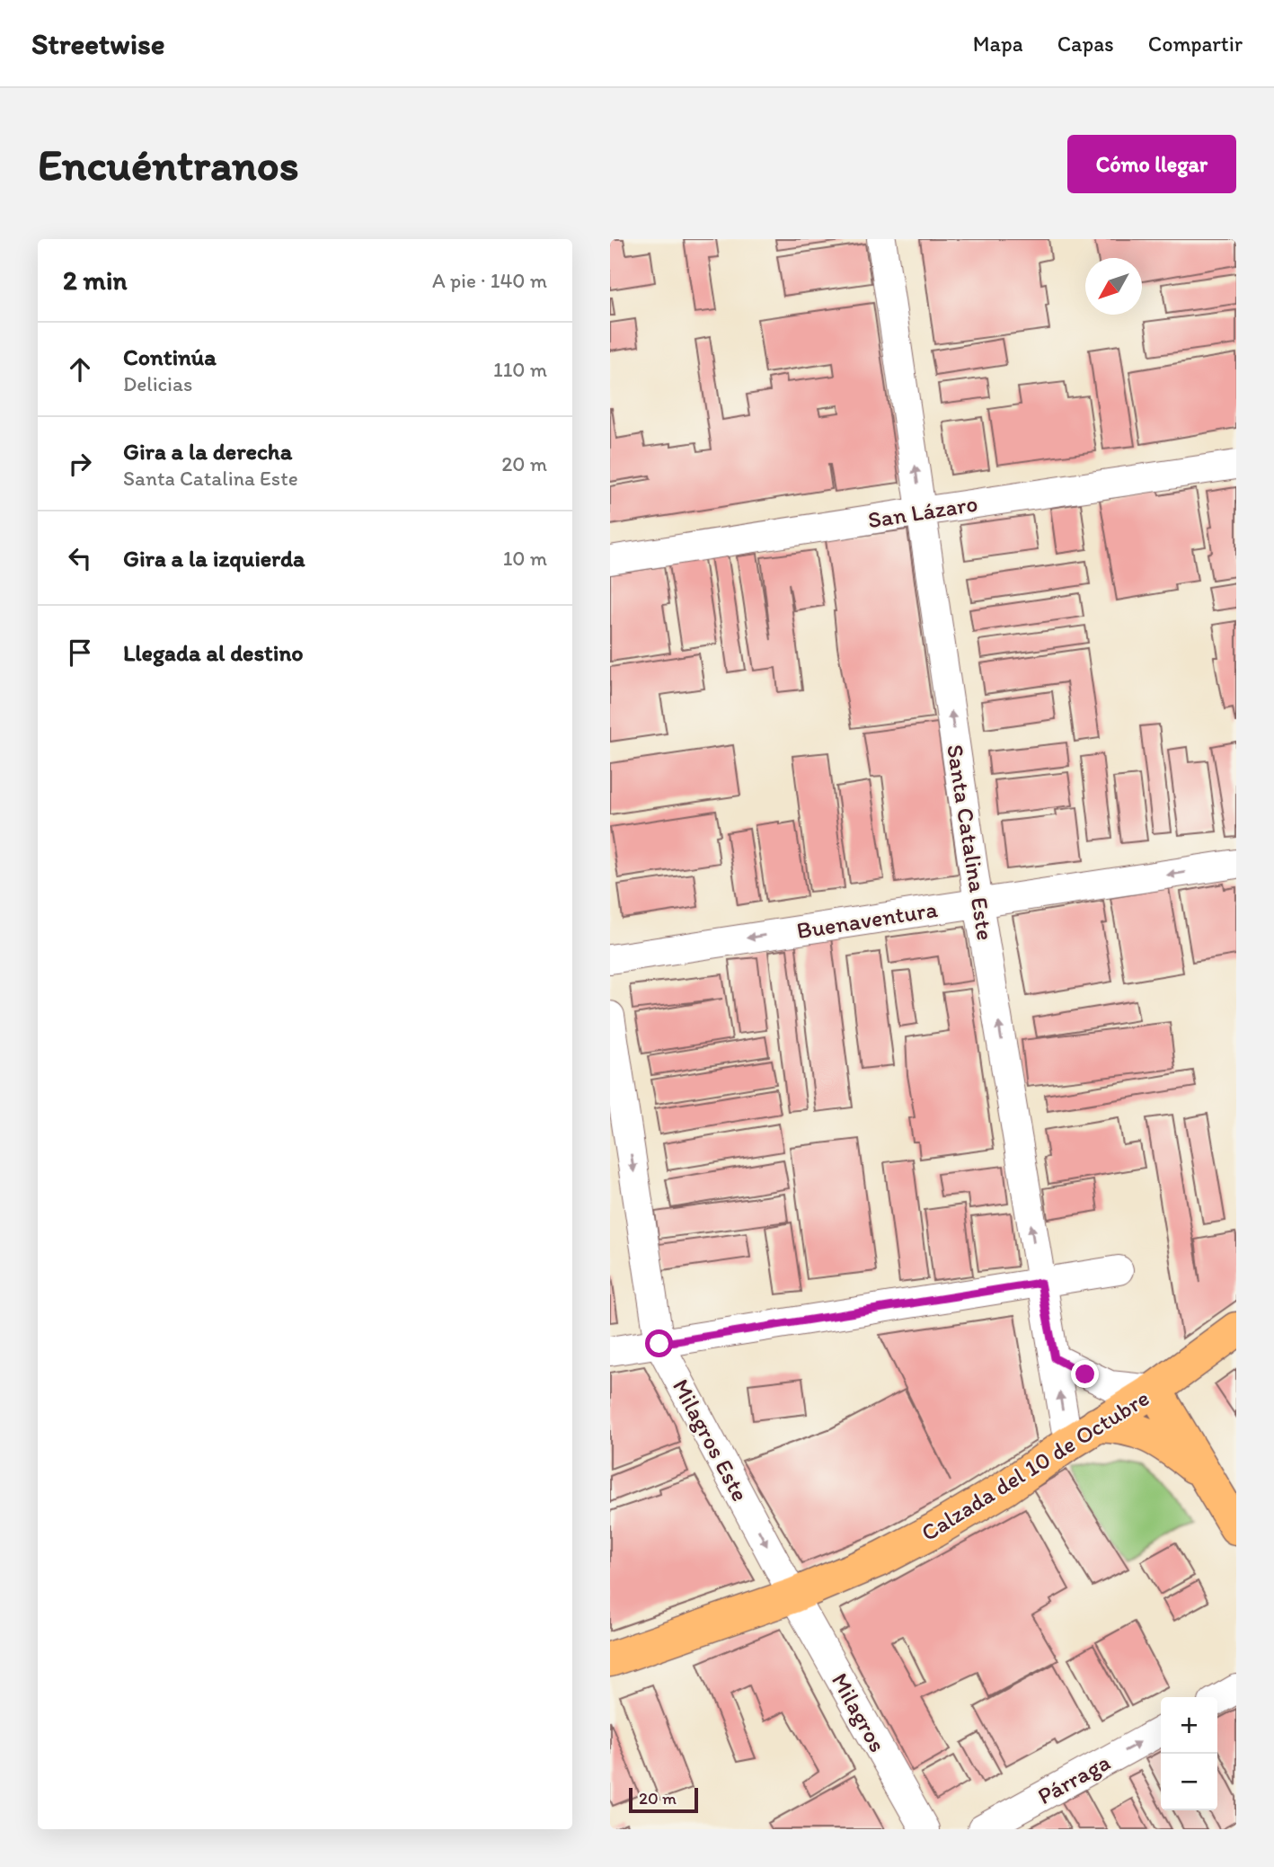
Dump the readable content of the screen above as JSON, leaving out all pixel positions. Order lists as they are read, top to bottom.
{
  "streets": {
    "main road": ["Calzada del 10 de Octubre"],
    "street": [
      "San Lázaro",
      "Santa Catalina Este",
      "Buenaventura",
      "Milagros Este",
      "Milagros",
      "Párraga"
    ]
  },
  "crossings": [
    ["San Lázaro", "Santa Catalina Este"],
    ["Santa Catalina Este", "Buenaventura"],
    ["Santa Catalina Este", "Calzada del 10 de Octubre"],
    ["Milagros Este", "Calzada del 10 de Octubre"],
    ["Milagros Este", "Milagros"],
    ["Calzada del 10 de Octubre", "Milagros"]
  ],
  "one_way": [
    "Santa Catalina Este",
    "Buenaventura",
    "Milagros Este",
    "Párraga"
  ],
  "scale_bar": "20 m",
  "north": "bottom left",
  "page": {
    "header": "Streetwise",
    "nav": ["Mapa", "Capas", "Compartir"],
    "buttons": "Cómo llegar",
    "title": "Encuéntranos",
    "heading": ["2 min", "A pie · 140 m"],
    "list": [
      ["Continúa", "Delicias", "110 m"],
      ["Gira a la derecha", "Santa Catalina Este", "20 m"],
      ["Gira a la izquierda", "10 m"],
      "Llegada al destino"
    ],
    "map_buttons": ["+", "−"],
    "scale": "20 m"
  }
}
